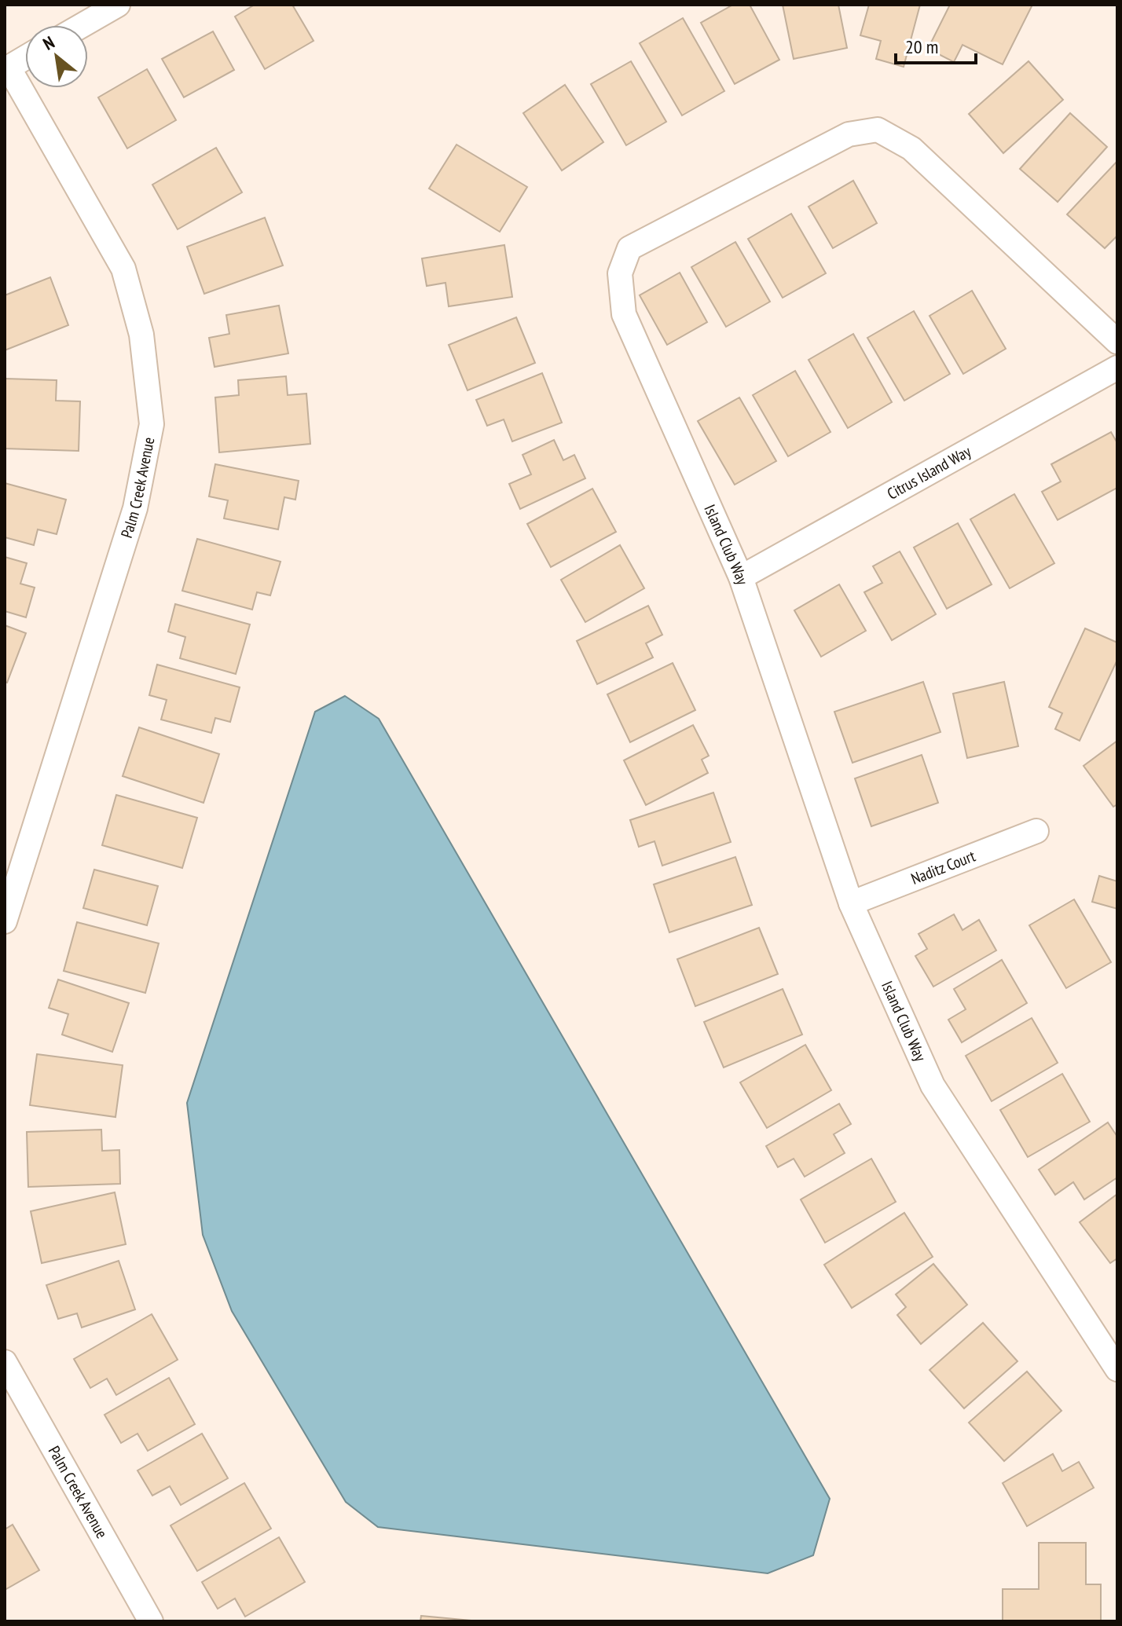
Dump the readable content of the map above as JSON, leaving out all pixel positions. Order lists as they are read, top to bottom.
{
  "streets": {
    "street": [
      "Citrus Island Way",
      "Palm Creek Avenue",
      "Island Club Way",
      "Naditz Court"
    ]
  },
  "crossings": [
    ["Citrus Island Way", "Island Club Way"],
    ["Island Club Way", "Naditz Court"]
  ],
  "scale_bar": "20 m",
  "north": "top left"
}
